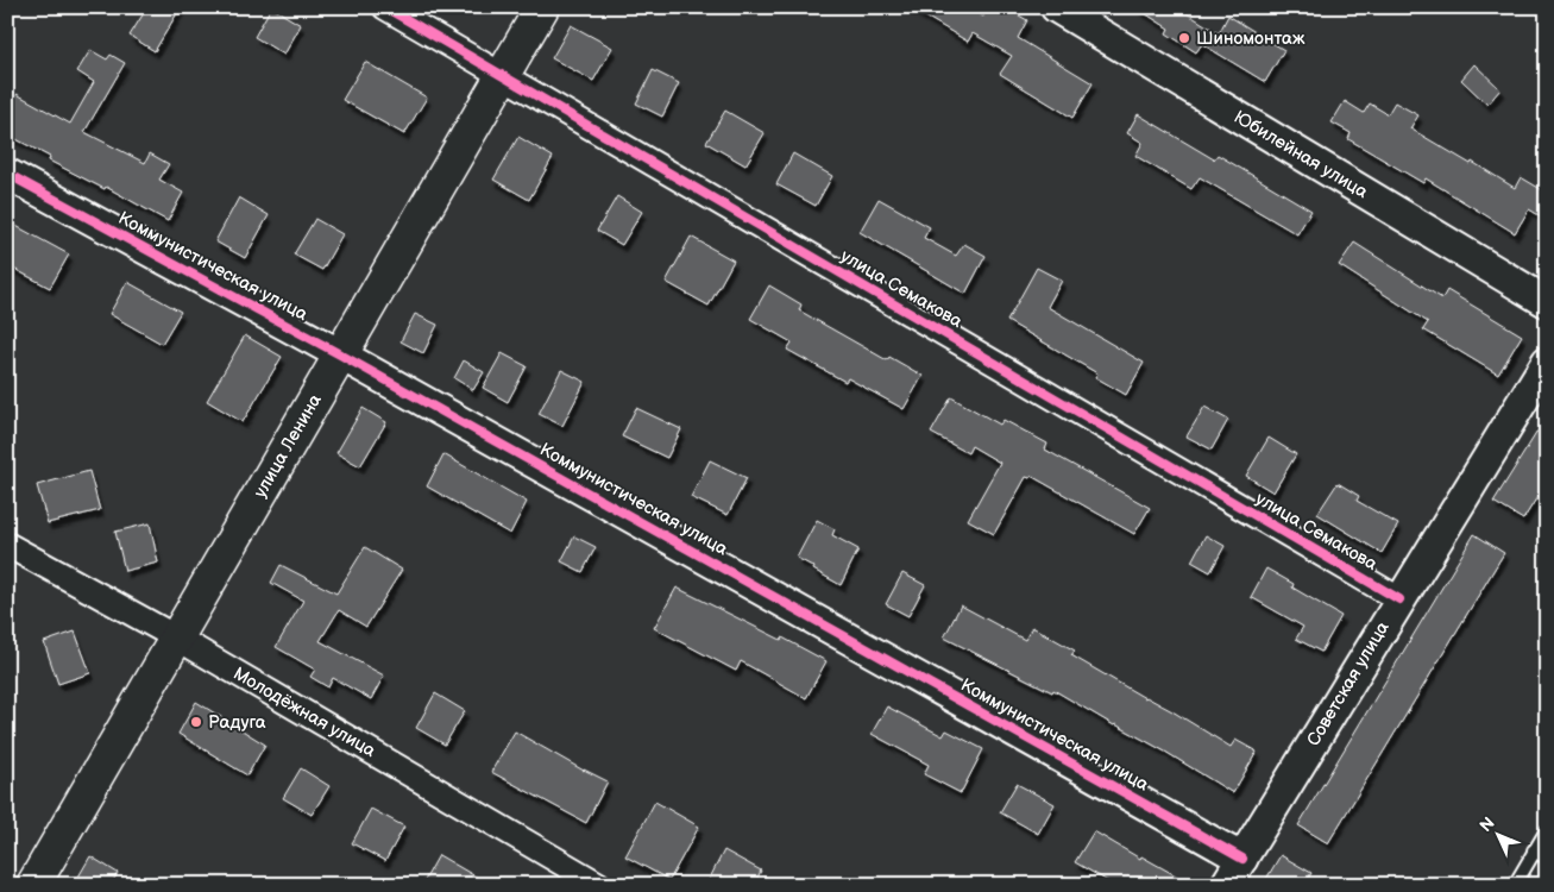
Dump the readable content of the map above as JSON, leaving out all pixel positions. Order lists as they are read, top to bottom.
{
  "streets": {
    "main road": ["улица Ленина"],
    "street": [
      "Юбилейная улица",
      "Коммунистическая улица",
      "улица Семакова",
      "Советская улица",
      "Молодёжная улица"
    ]
  },
  "crossings": [
    ["Коммунистическая улица", "улица Ленина"],
    ["Коммунистическая улица", "Советская улица"],
    ["улица Семакова", "улица Ленина"],
    ["улица Семакова", "Советская улица"],
    ["улица Ленина", "Молодёжная улица"]
  ],
  "places": ["Шиномонтаж", "Радуга"],
  "north": "top left"
}
